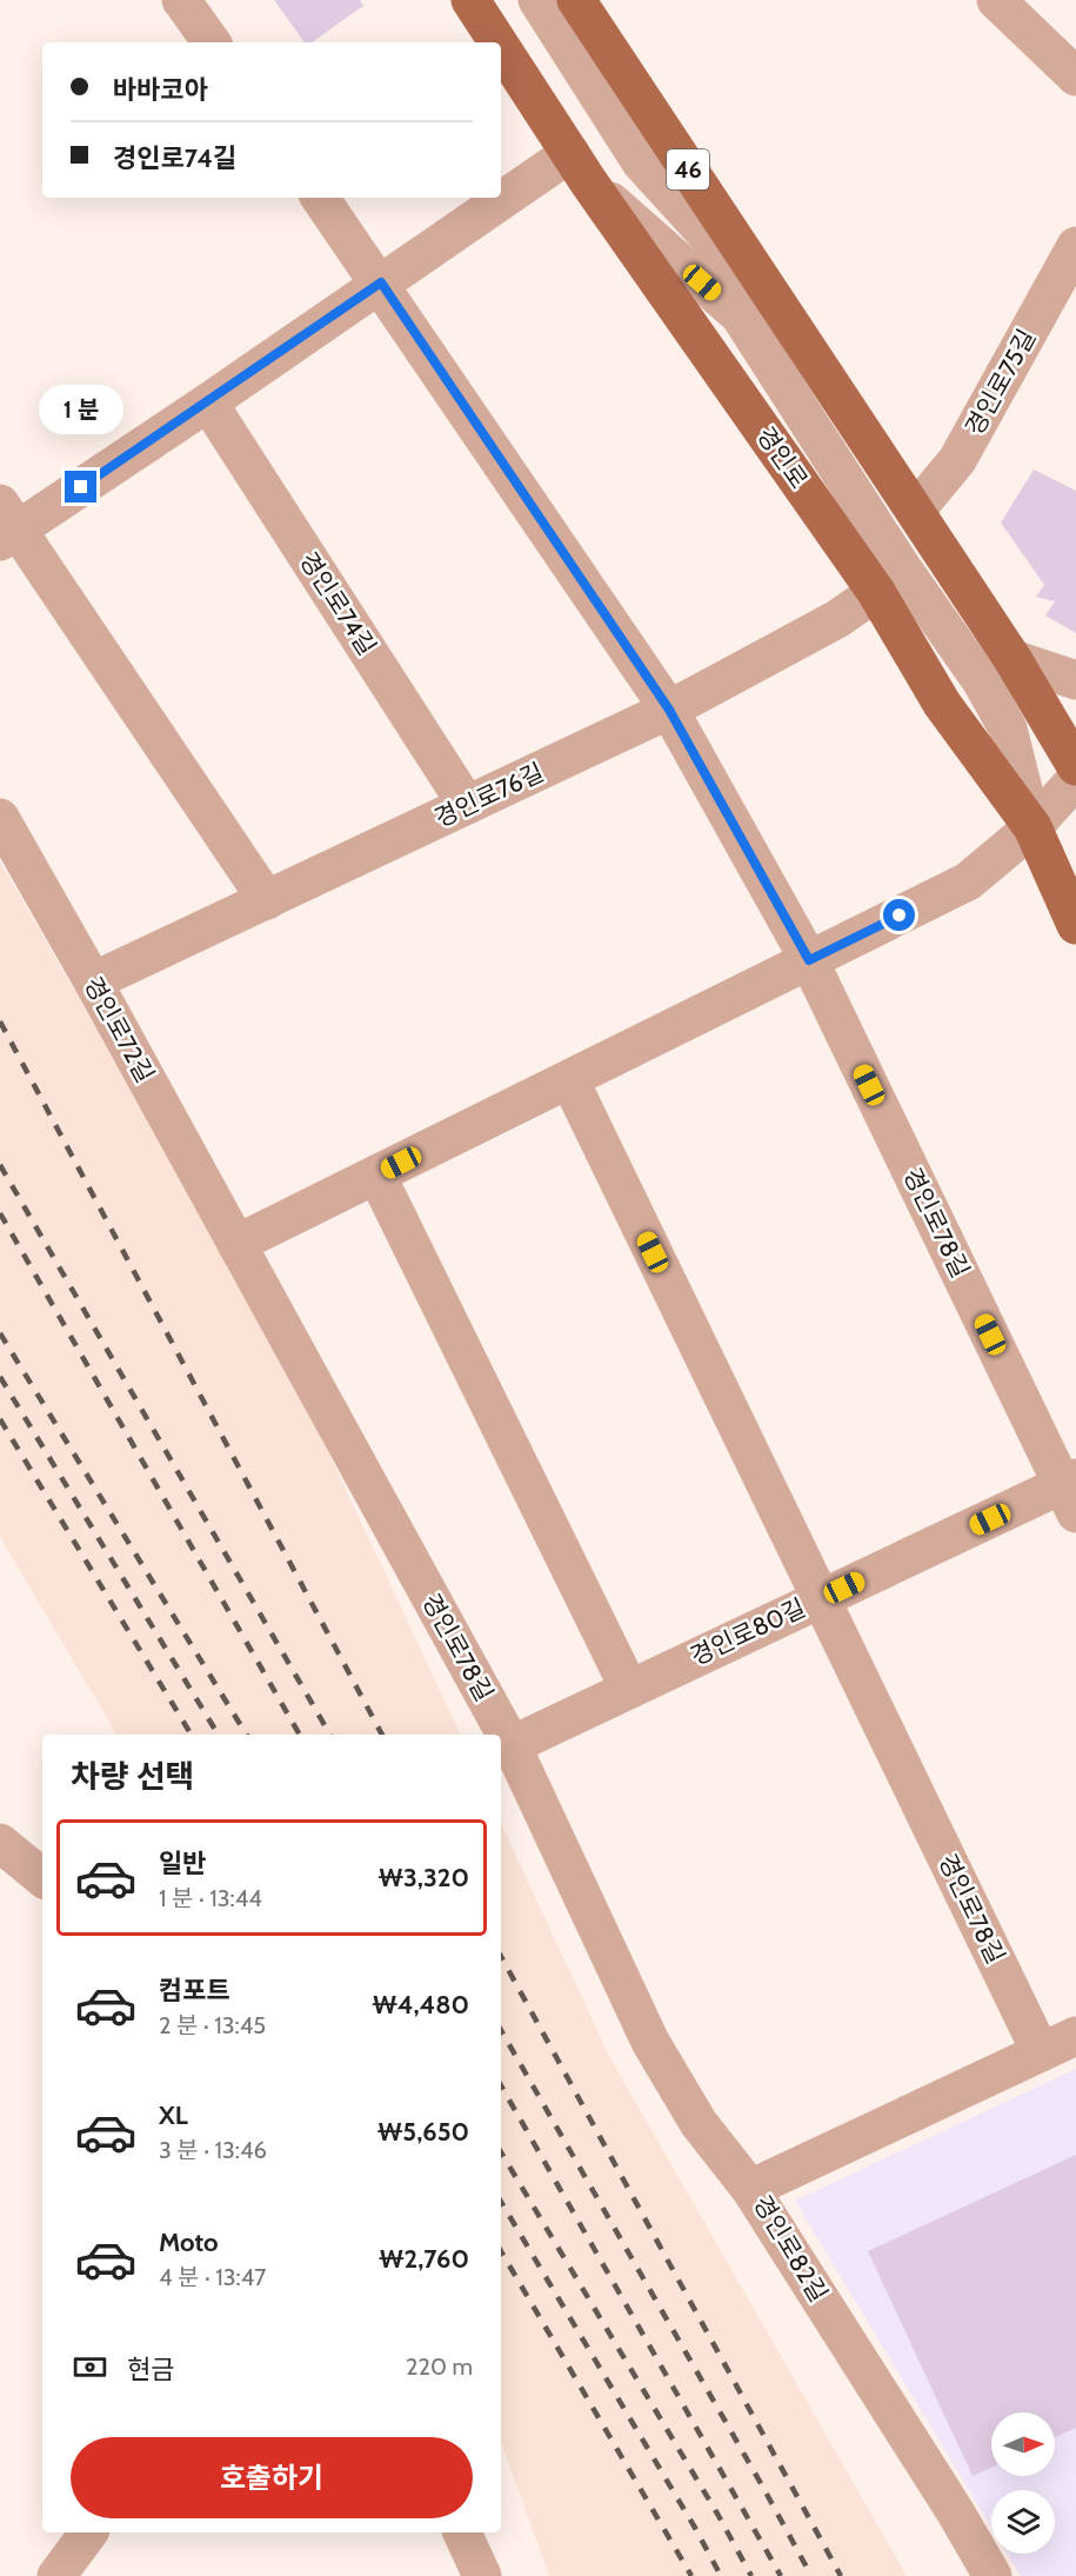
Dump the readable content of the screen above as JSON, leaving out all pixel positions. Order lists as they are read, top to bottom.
{
  "streets": {
    "main road": ["46", "경인로"],
    "street": [
      "경인로75길",
      "경인로74길",
      "경인로76길",
      "경인로72길",
      "경인로78길",
      "경인로80길",
      "경인로82길"
    ]
  },
  "crossings": [
    ["46", "경인로75길"],
    ["경인로", "경인로76길"],
    ["경인로74길", "경인로76길"],
    ["경인로76길", "경인로72길"],
    ["경인로76길", "경인로78길"],
    ["경인로72길", "경인로78길"],
    ["경인로78길", "경인로80길"],
    ["경인로78길", "경인로82길"]
  ],
  "north": "right",
  "page": {
    "banner": ["바바코아", "경인로74길"],
    "bubble": "1 분",
    "heading": "차량 선택",
    "list": [
      {
        "name": "일반",
        "note": "1 분 · 13:44",
        "value": "₩3,320"
      },
      {
        "name": "컴포트",
        "note": "2 분 · 13:45",
        "value": "₩4,480"
      },
      {
        "name": "XL",
        "note": "3 분 · 13:46",
        "value": "₩5,650"
      },
      {
        "name": "Moto",
        "note": "4 분 · 13:47",
        "value": "₩2,760"
      }
    ],
    "pay": ["현금", "220 m"],
    "buttons": "호출하기"
  }
}
